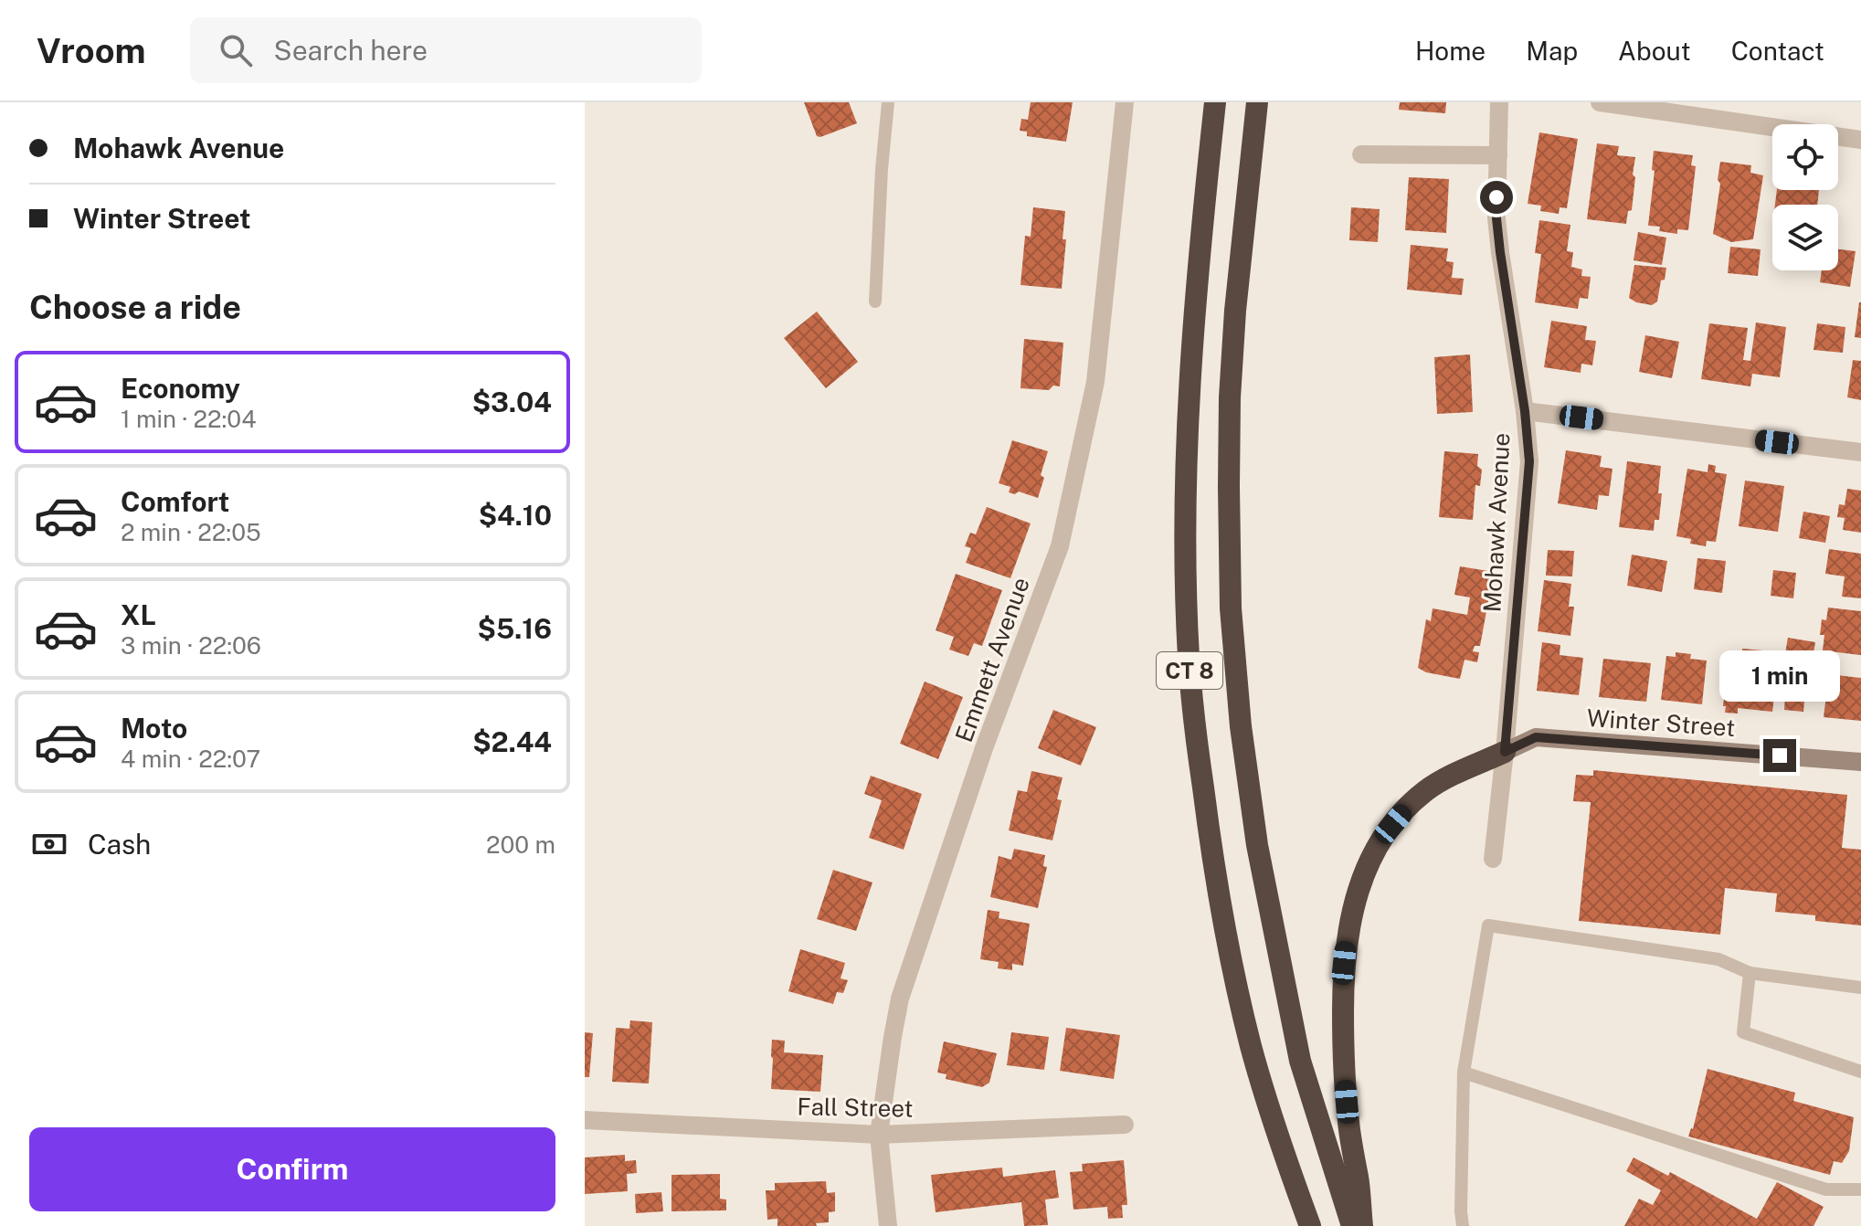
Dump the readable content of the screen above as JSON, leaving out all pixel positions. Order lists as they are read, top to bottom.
{
  "streets": {
    "highway": ["CT 8"],
    "main road": ["Winter Street"],
    "street": ["Mohawk Avenue", "Emmett Avenue", "Fall Street"]
  },
  "crossings": [
    ["Mohawk Avenue", "Winter Street"],
    ["Emmett Avenue", "Fall Street"]
  ],
  "page": {
    "header": "Vroom",
    "search": "Search here",
    "nav": [
      "Home",
      "Map",
      "About",
      "Contact"
    ],
    "banner": ["Mohawk Avenue", "Winter Street"],
    "heading": "Choose a ride",
    "list": [
      {
        "name": "Economy",
        "note": "1 min · 22:04",
        "value": "$3.04"
      },
      {
        "name": "Comfort",
        "note": "2 min · 22:05",
        "value": "$4.10"
      },
      {
        "name": "XL",
        "note": "3 min · 22:06",
        "value": "$5.16"
      },
      {
        "name": "Moto",
        "note": "4 min · 22:07",
        "value": "$2.44"
      }
    ],
    "bubble": "1 min",
    "pay": ["Cash", "200 m"],
    "buttons": "Confirm"
  }
}
